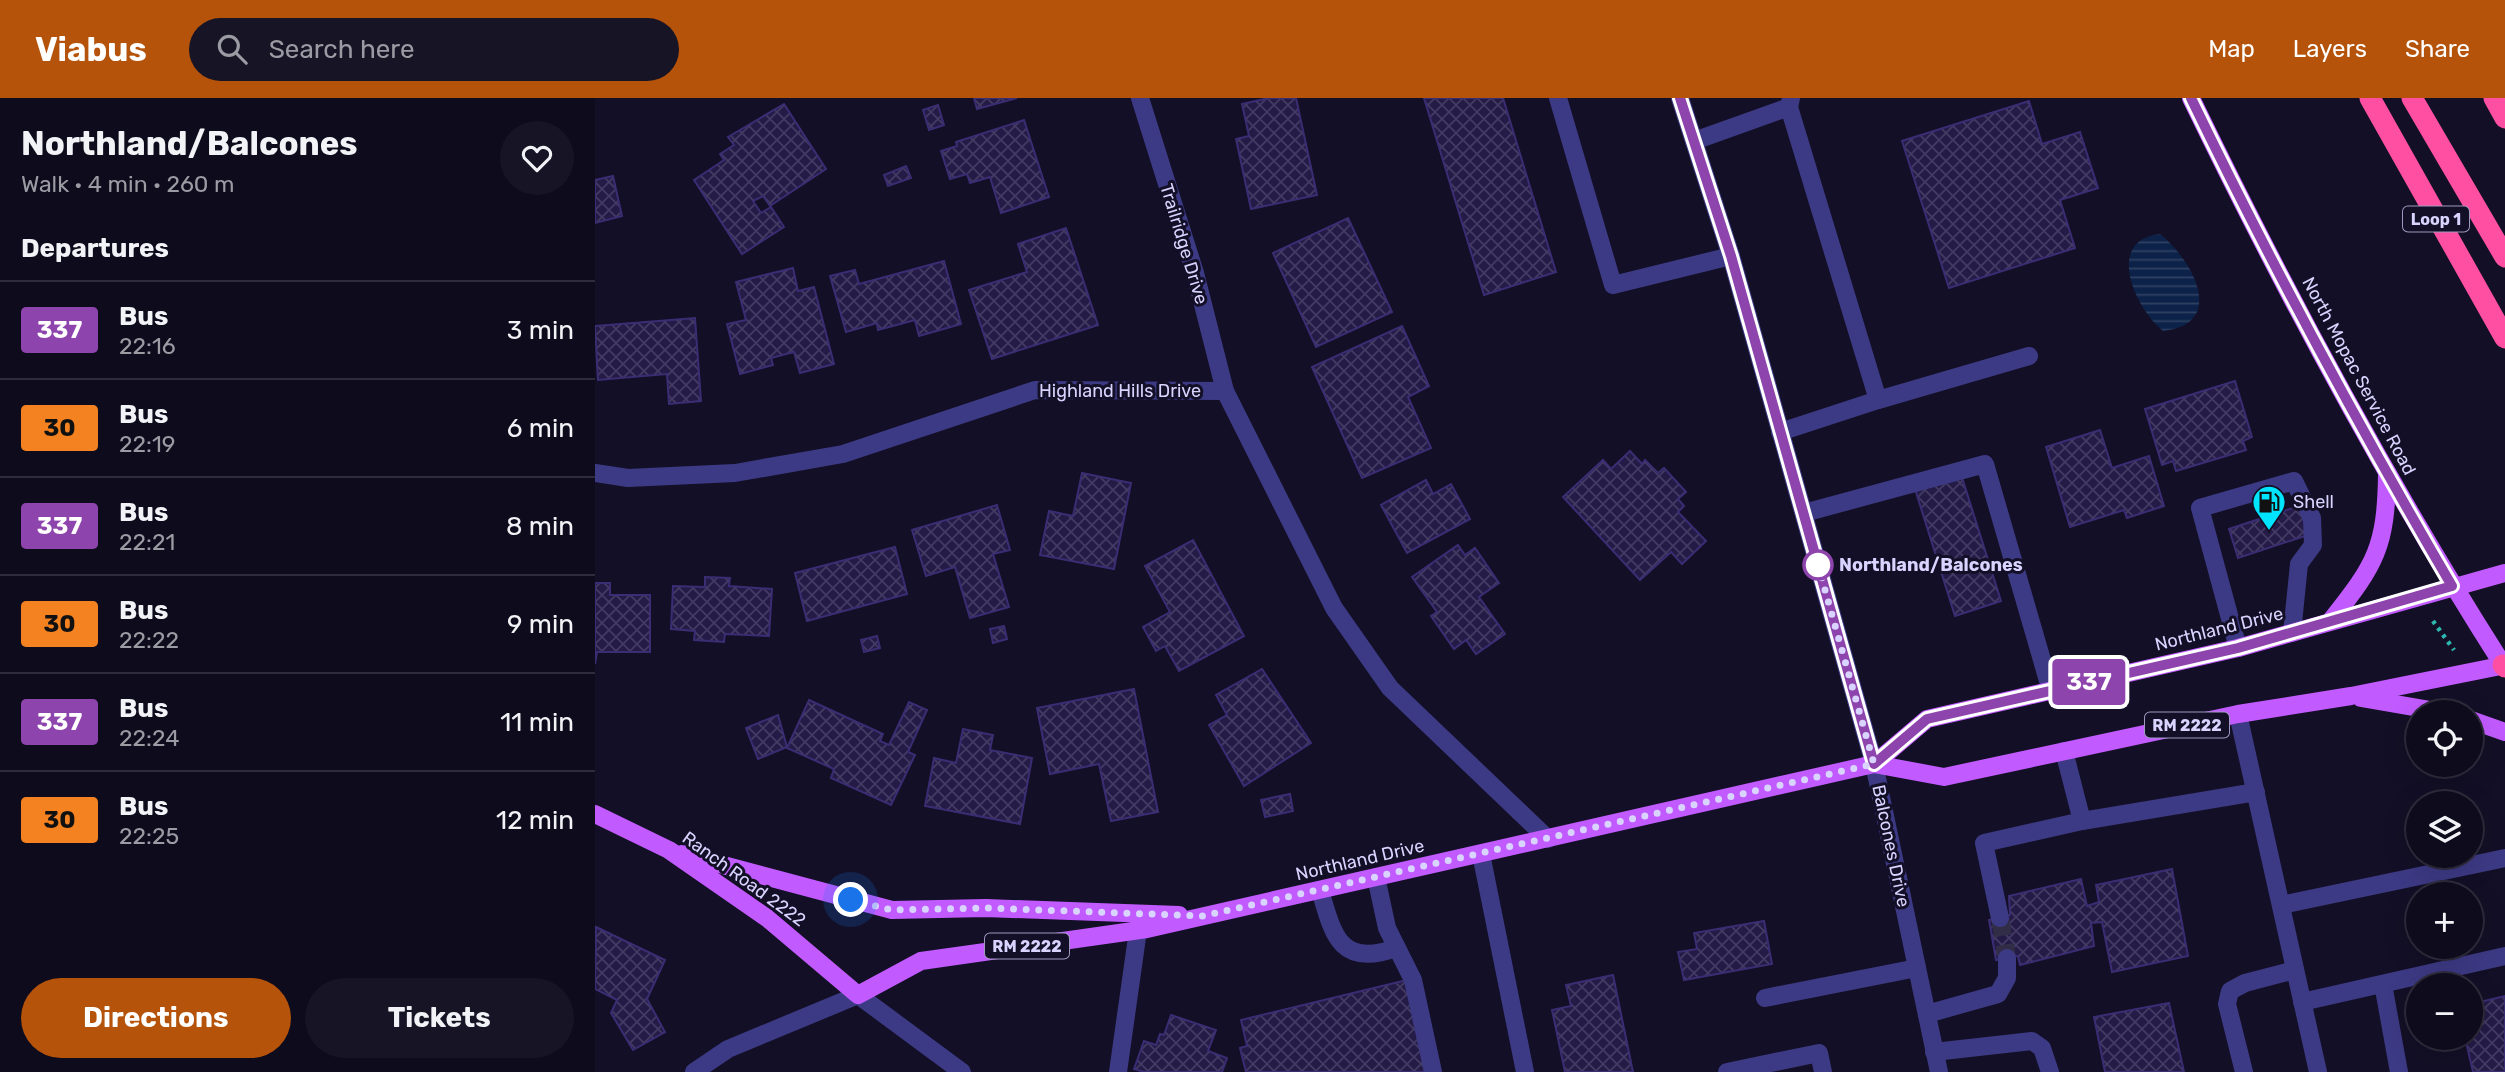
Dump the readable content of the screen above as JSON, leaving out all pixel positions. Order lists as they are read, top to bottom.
{
  "streets": {
    "highway": ["Loop 1"],
    "main road": [
      "North Mopac Service Road",
      "Northland Drive",
      "RM 2222",
      "Ranch Road 2222"
    ],
    "street": ["Trailridge Drive", "Highland Hills Drive", "Balcones Drive"]
  },
  "crossings": [
    ["Trailridge Drive", "Highland Hills Drive"],
    ["North Mopac Service Road", "Northland Drive"],
    ["Highland Hills Drive", "Northland Drive"],
    ["Northland Drive", "RM 2222"],
    ["Northland Drive", "Balcones Drive"],
    ["Northland Drive", "Ranch Road 2222"],
    ["RM 2222", "Ranch Road 2222"]
  ],
  "places": {
    "fuel station": ["Shell"],
    "other": ["Northland/Balcones"]
  },
  "lines": ["bus line 337"],
  "page": {
    "header": "Viabus",
    "search": "Search here",
    "nav": ["Map", "Layers", "Share"],
    "heading": [
      ["Northland/Balcones", "Walk · 4 min · 260 m"],
      "Departures"
    ],
    "on_map": "337",
    "list": [
      {
        "mark": "337",
        "name": "Bus",
        "note": "22:16",
        "value": "3 min"
      },
      {
        "mark": "30",
        "name": "Bus",
        "note": "22:19",
        "value": "6 min"
      },
      {
        "mark": "337",
        "name": "Bus",
        "note": "22:21",
        "value": "8 min"
      },
      {
        "mark": "30",
        "name": "Bus",
        "note": "22:22",
        "value": "9 min"
      },
      {
        "mark": "337",
        "name": "Bus",
        "note": "22:24",
        "value": "11 min"
      },
      {
        "mark": "30",
        "name": "Bus",
        "note": "22:25",
        "value": "12 min"
      }
    ],
    "map_buttons": ["+", "−"],
    "buttons": ["Directions", "Tickets"]
  }
}
